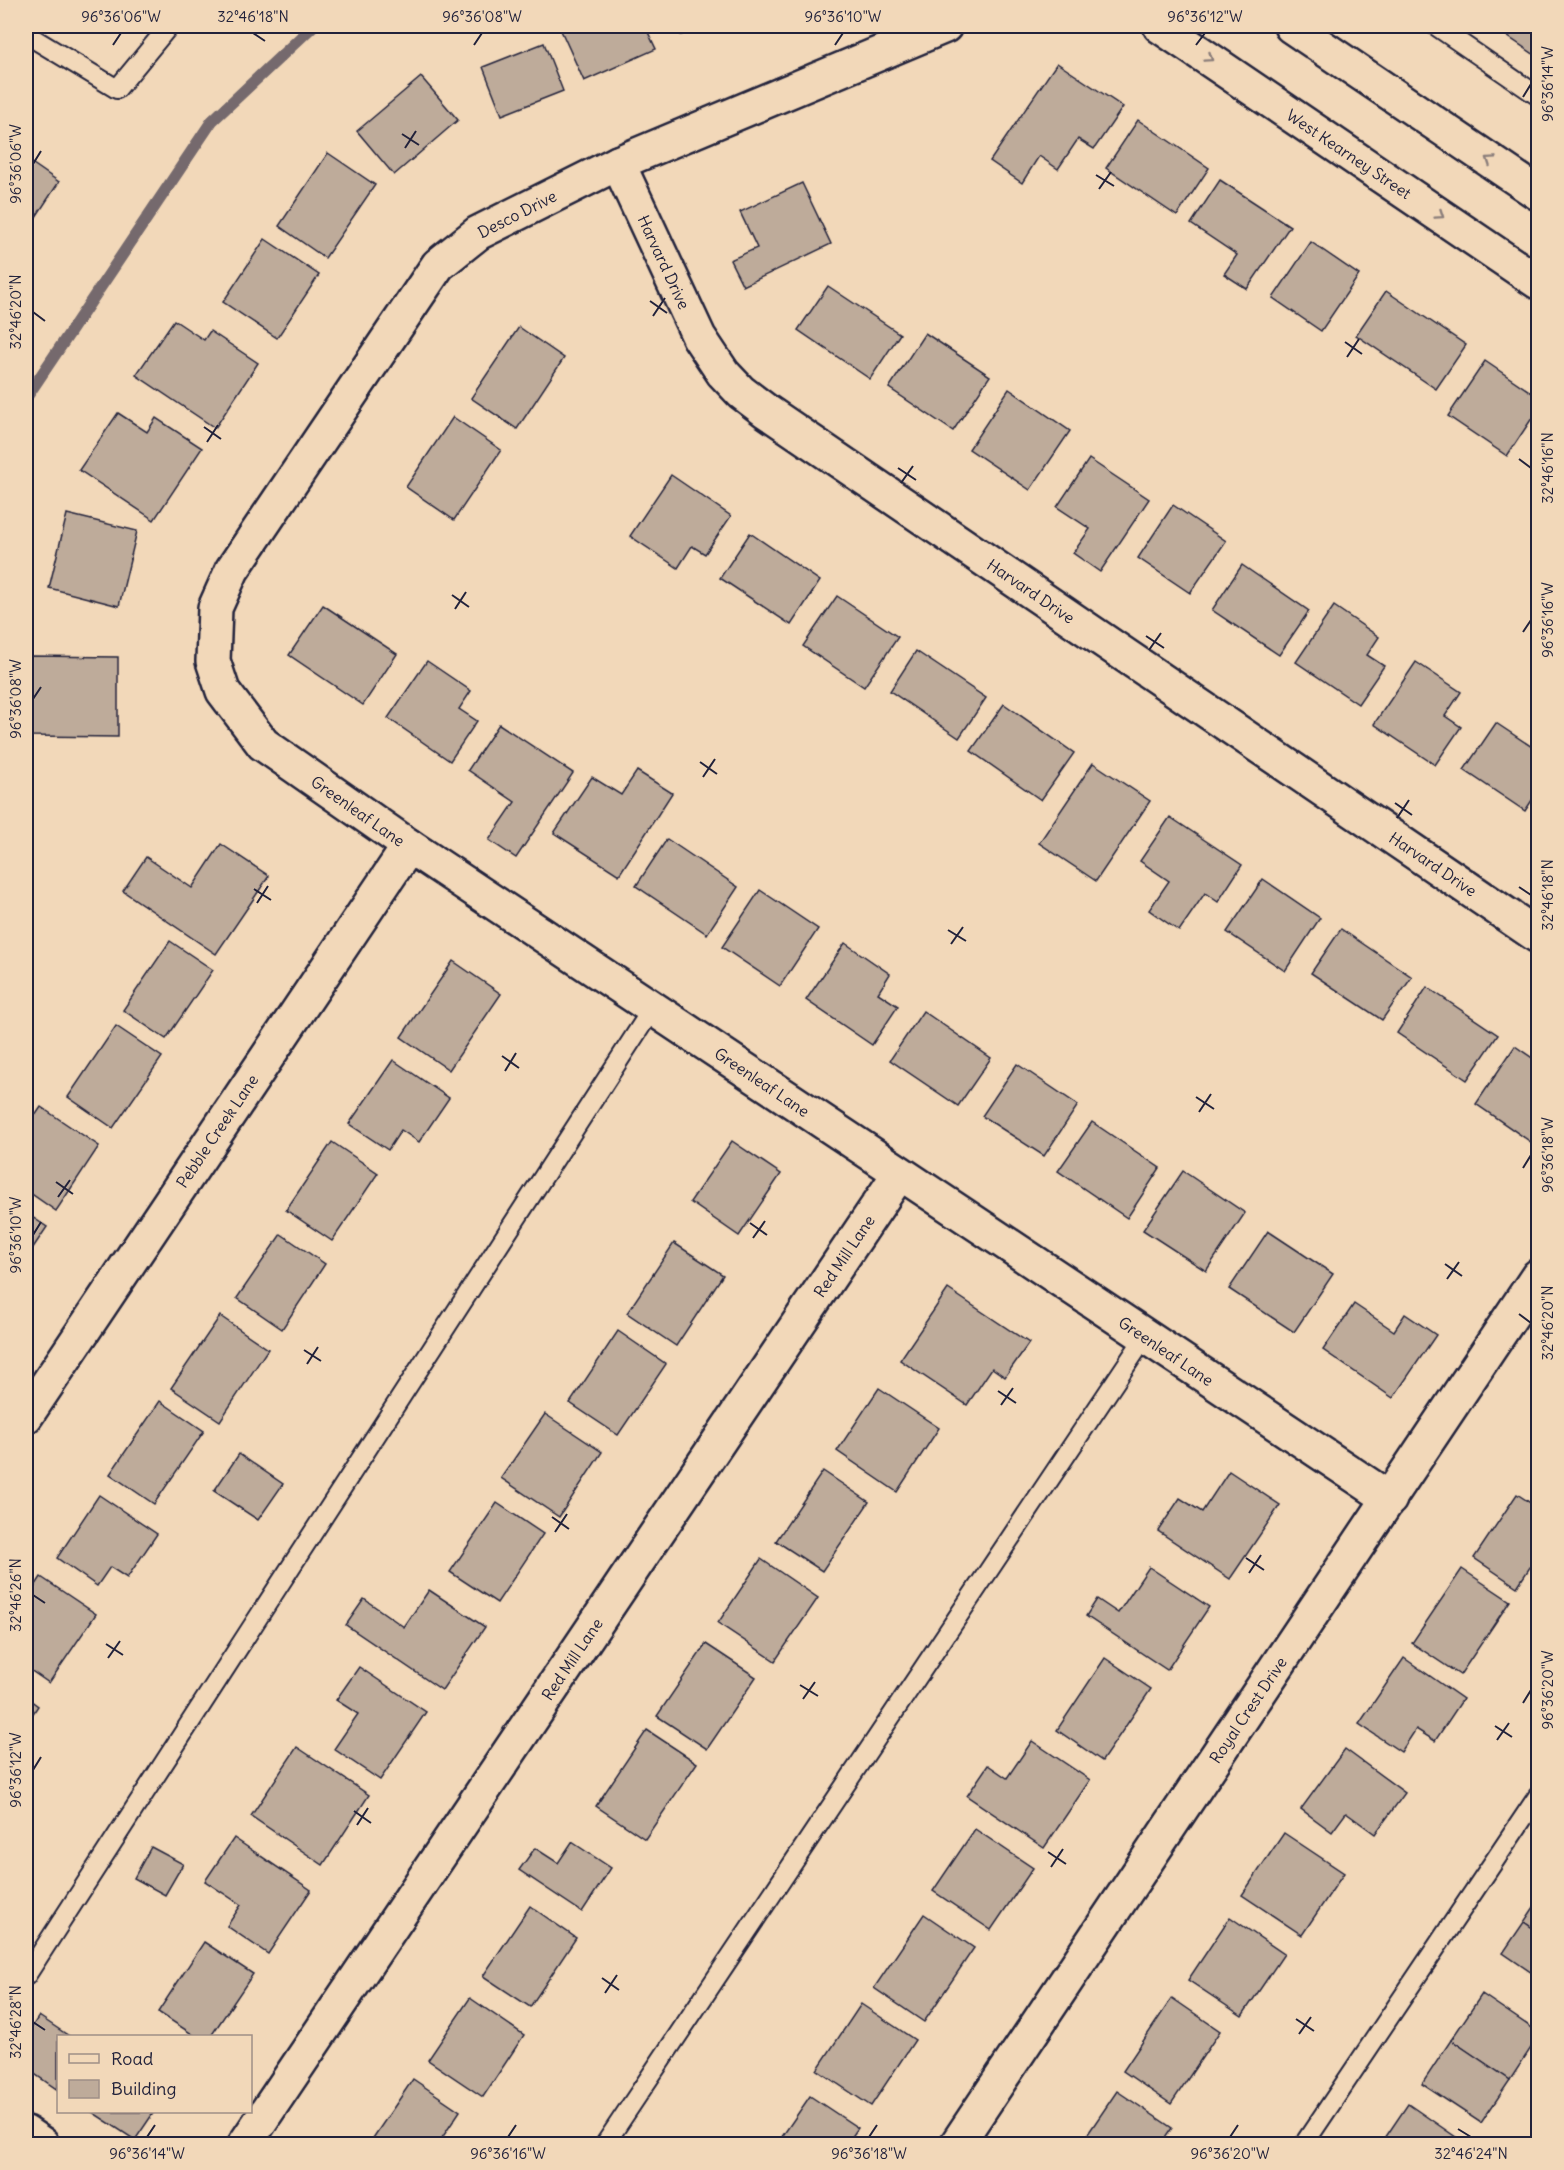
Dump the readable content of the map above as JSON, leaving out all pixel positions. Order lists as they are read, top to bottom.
{
  "streets": {
    "street": [
      "West Kearney Street",
      "Desco Drive",
      "Harvard Drive",
      "Greenleaf Lane",
      "Pebble Creek Lane",
      "Red Mill Lane",
      "Royal Crest Drive"
    ]
  },
  "crossings": [
    ["Desco Drive", "Harvard Drive"],
    ["Desco Drive", "Greenleaf Lane"],
    ["Greenleaf Lane", "Pebble Creek Lane"],
    ["Greenleaf Lane", "Red Mill Lane"],
    ["Greenleaf Lane", "Royal Crest Drive"]
  ],
  "legend": ["Road", "Building"],
  "coordinates": [
    "96°36'06\"W",
    "32°46'18\"N",
    "96°36'08\"W",
    "96°36'10\"W",
    "96°36'12\"W",
    "96°36'14\"W",
    "32°46'20\"N",
    "32°46'16\"N",
    "96°36'16\"W",
    "96°36'18\"W",
    "32°46'26\"N",
    "96°36'20\"W",
    "32°46'28\"N",
    "32°46'24\"N"
  ]
}
